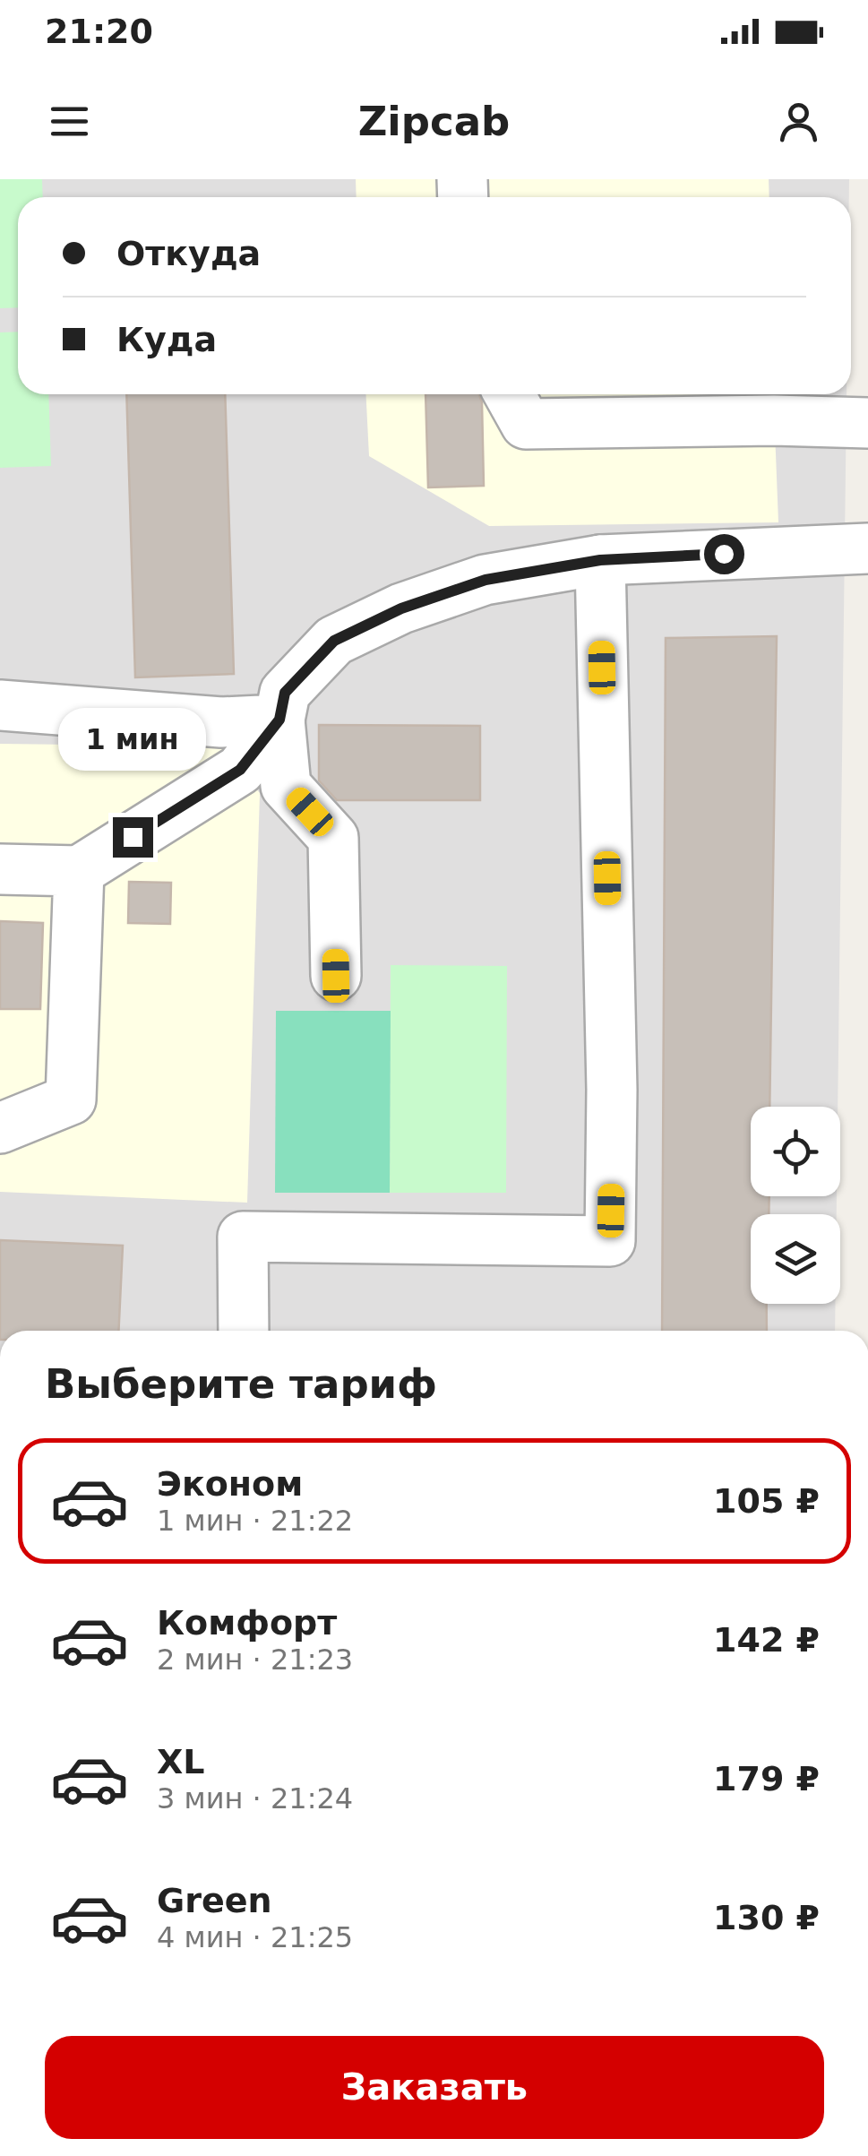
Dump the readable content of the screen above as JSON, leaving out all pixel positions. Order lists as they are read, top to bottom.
{
  "page": {
    "status": "21:20",
    "header": "Zipcab",
    "banner": ["Откуда", "Куда"],
    "bubble": "1 мин",
    "heading": "Выберите тариф",
    "list": [
      {
        "name": "Эконом",
        "note": "1 мин · 21:22",
        "value": "105 ₽"
      },
      {
        "name": "Комфорт",
        "note": "2 мин · 21:23",
        "value": "142 ₽"
      },
      {
        "name": "XL",
        "note": "3 мин · 21:24",
        "value": "179 ₽"
      },
      {
        "name": "Green",
        "note": "4 мин · 21:25",
        "value": "130 ₽"
      }
    ],
    "buttons": "Заказать"
  }
}
